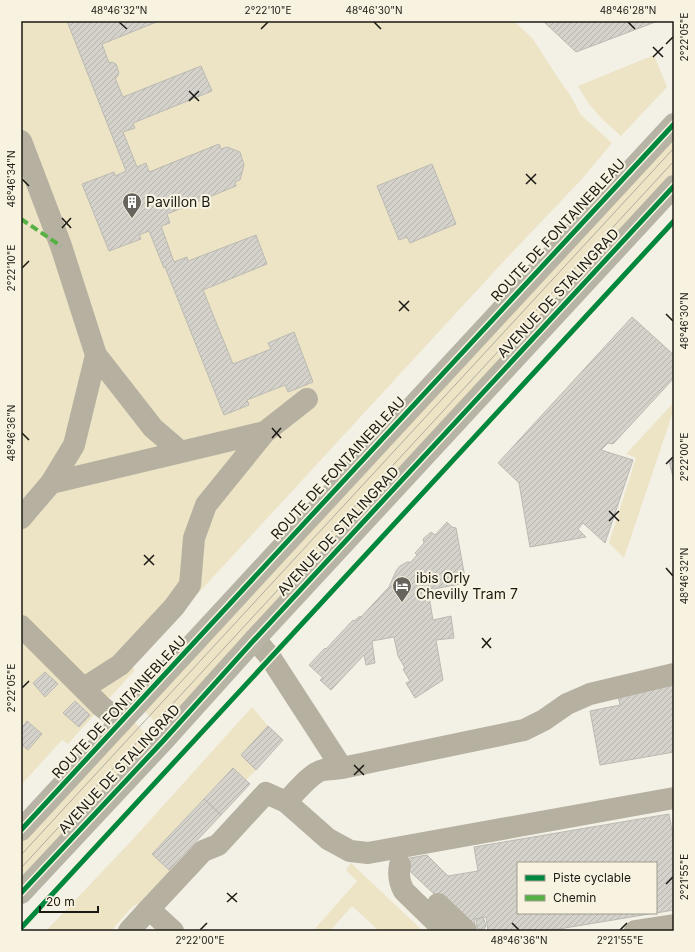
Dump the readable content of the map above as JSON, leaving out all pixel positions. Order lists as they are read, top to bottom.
{
  "streets": {
    "main road": ["ROUTE DE FONTAINEBLEAU", "AVENUE DE STALINGRAD"]
  },
  "places": {
    "building": ["Pavillon B"],
    "hotel": ["ibis Orly Chevilly Tram 7"]
  },
  "legend": ["Piste cyclable", "Chemin"],
  "scale_bar": "20 m",
  "coordinates": [
    "48°46'32\"N",
    "2°22'10\"E",
    "48°46'30\"N",
    "48°46'28\"N",
    "2°22'05\"E",
    "48°46'34\"N",
    "48°46'36\"N",
    "2°22'00\"E",
    "2°21'55\"E"
  ]
}
